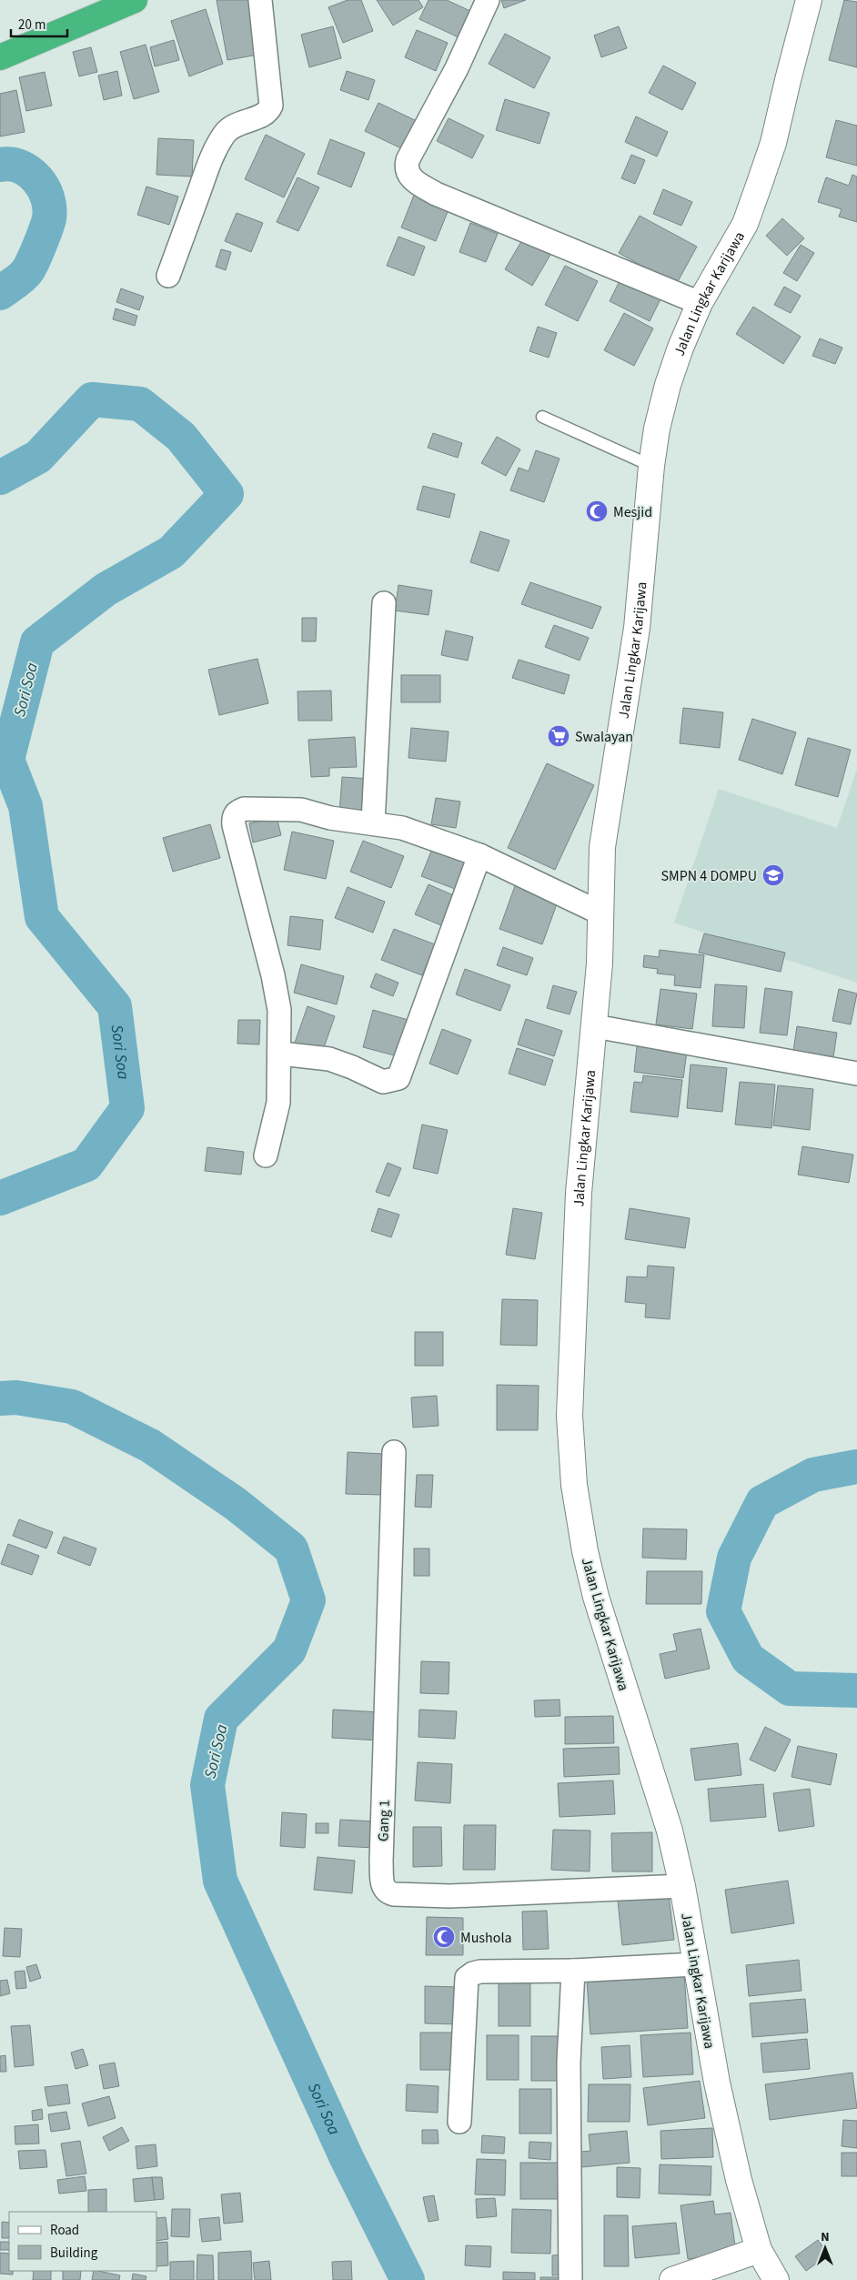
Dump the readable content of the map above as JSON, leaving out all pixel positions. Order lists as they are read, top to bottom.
{
  "streets": {
    "main road": ["Jalan Lingkar Karijawa"],
    "street": ["Gang 1"]
  },
  "crossings": [
    ["Jalan Lingkar Karijawa", "Gang 1"]
  ],
  "water": ["Sori Soa"],
  "places": {
    "mosque": ["Mesjid", "Mushola"],
    "supermarket": ["Swalayan"],
    "school or university": ["SMPN 4 DOMPU"]
  },
  "legend": ["Road", "Building"],
  "scale_bar": "20 m",
  "north": "top"
}
